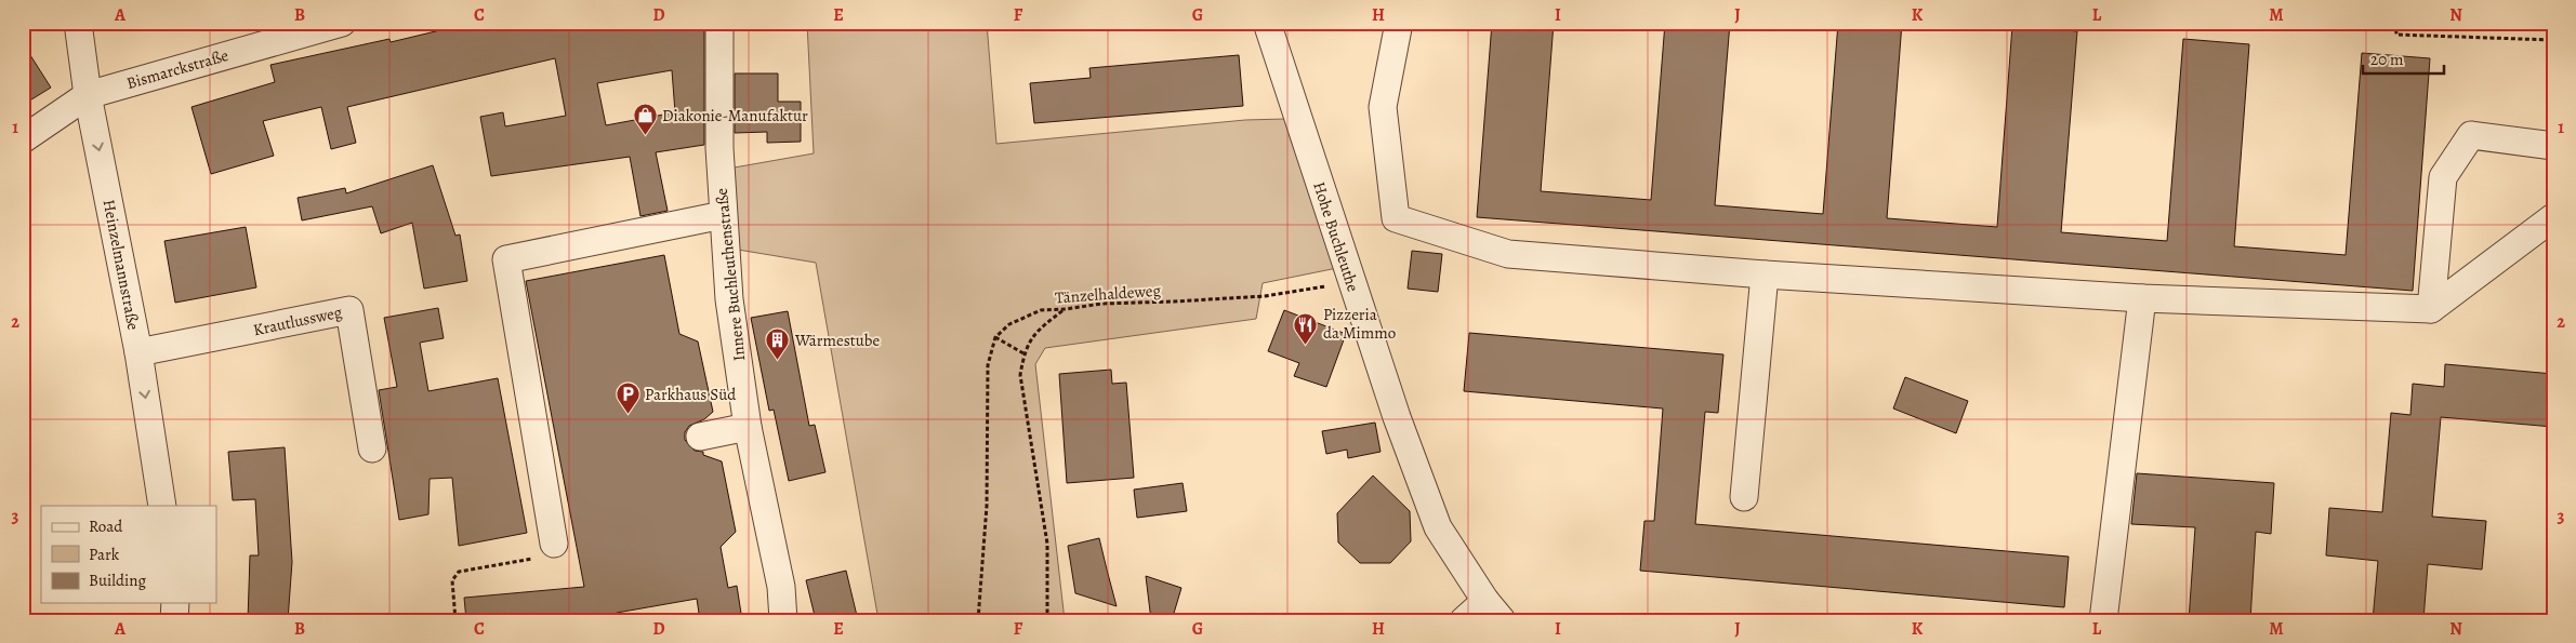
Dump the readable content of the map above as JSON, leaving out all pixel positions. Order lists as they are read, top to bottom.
{
  "streets": {
    "street": [
      "Bismarckstraße",
      "Hohe Buchleuthe",
      "Heinzelmannstraße",
      "Innere Buchleuthenstraße",
      "Krautlussweg"
    ],
    "path": ["Tänzelhaldeweg"]
  },
  "crossings": [
    ["Bismarckstraße", "Heinzelmannstraße"],
    ["Hohe Buchleuthe", "Tänzelhaldeweg"],
    ["Heinzelmannstraße", "Krautlussweg"]
  ],
  "one_way": ["Heinzelmannstraße"],
  "places": {
    "shop": ["Diakonie-Manufaktur"],
    "restaurant": ["Pizzeria da Mimmo"],
    "building": ["Wärmestube"],
    "parking": ["Parkhaus Süd"]
  },
  "legend": ["Road", "Park", "Building"],
  "scale_bar": "20 m",
  "grid": {
    "columns": [
      "A",
      "B",
      "C",
      "D",
      "E",
      "F",
      "G",
      "H",
      "I",
      "J",
      "K",
      "L",
      "M",
      "N"
    ],
    "rows": ["1", "2", "3"]
  }
}
